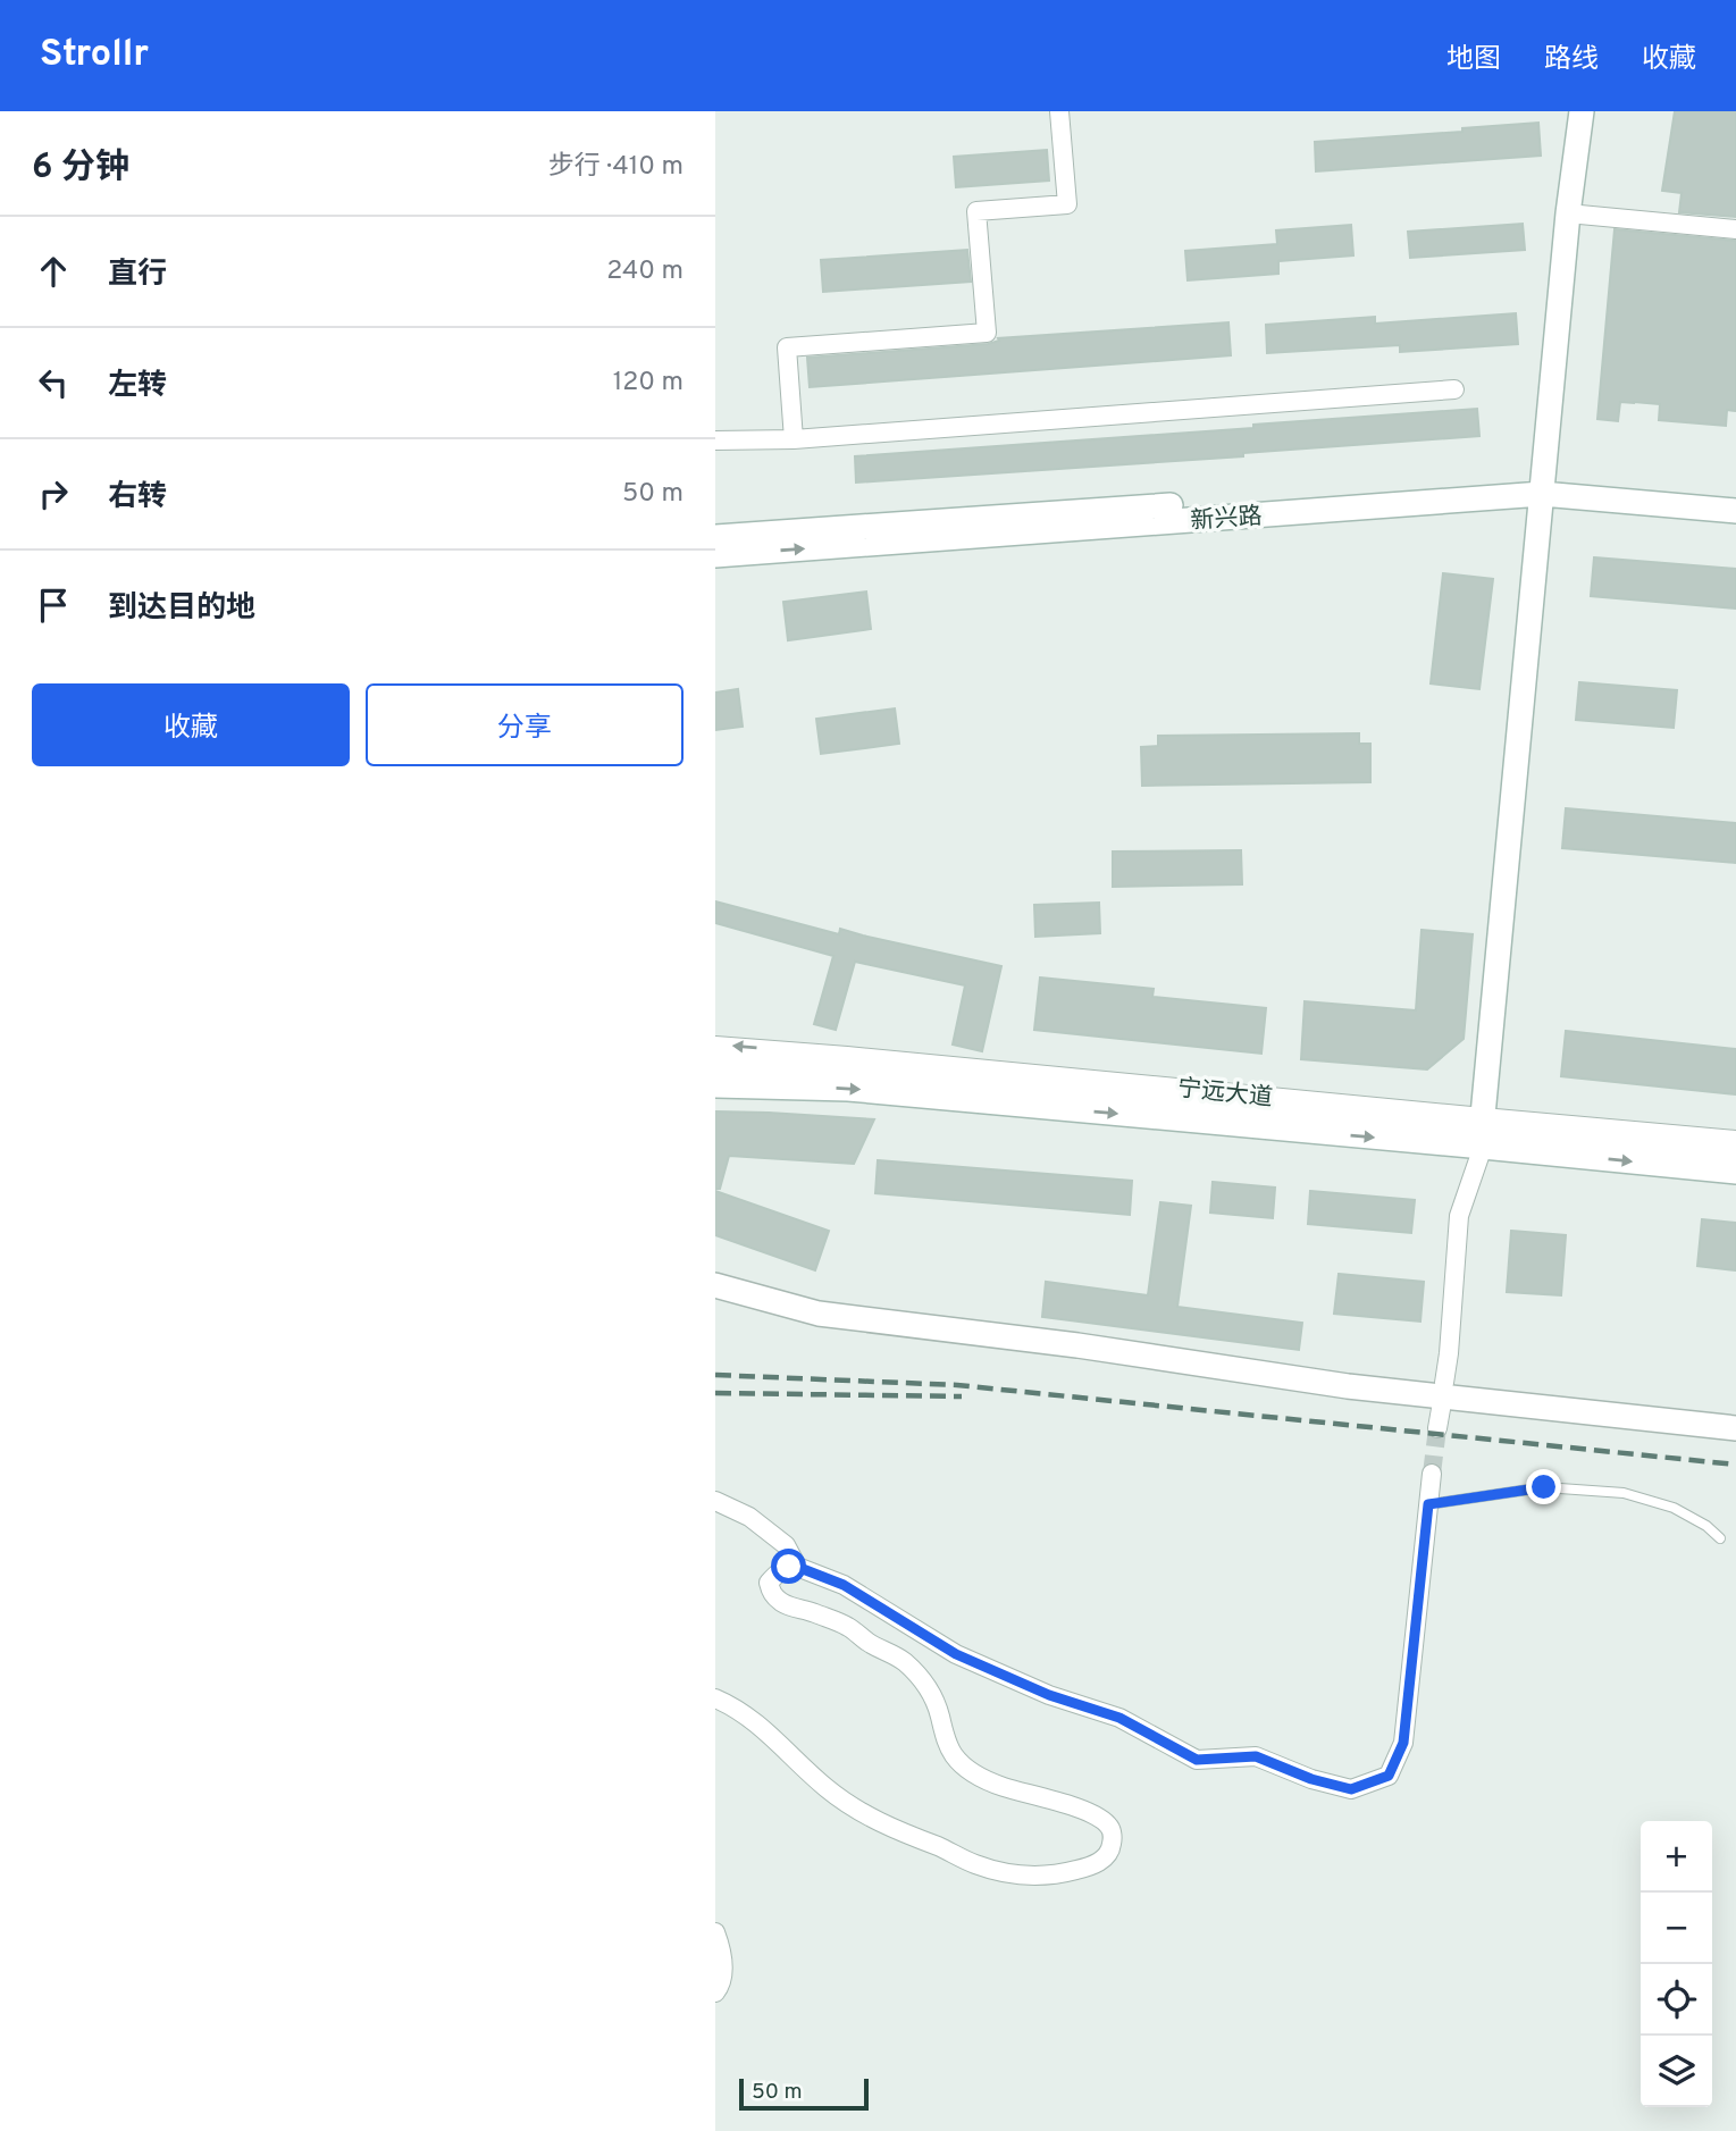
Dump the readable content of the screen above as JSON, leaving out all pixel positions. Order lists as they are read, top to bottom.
{
  "streets": {
    "main road": ["新兴路", "宁远大道"]
  },
  "scale_bar": "50 m",
  "page": {
    "header": "Strollr",
    "nav": ["地图", "路线", "收藏"],
    "heading": ["6 分钟", "步行 · 410 m"],
    "list": [
      ["直行", "240 m"],
      ["左转", "120 m"],
      ["右转", "50 m"],
      "到达目的地"
    ],
    "buttons": ["收藏", "分享"],
    "map_buttons": ["+", "−"],
    "scale": "50 m"
  }
}
